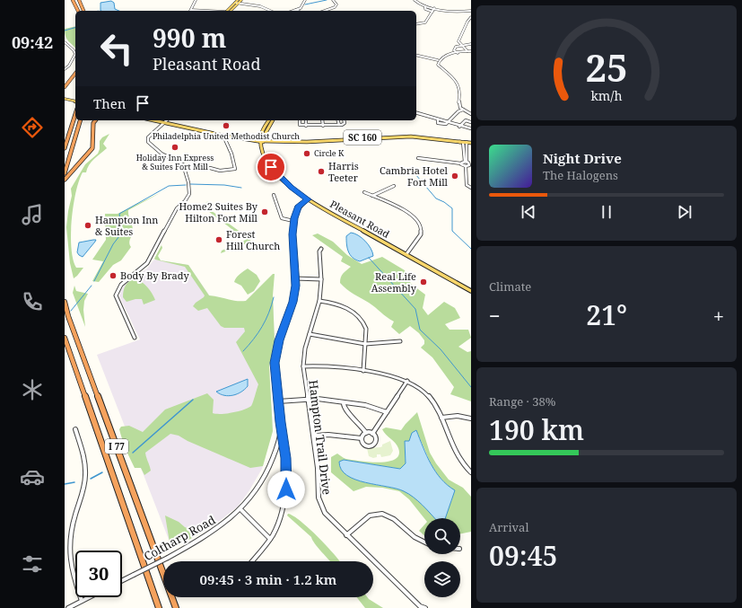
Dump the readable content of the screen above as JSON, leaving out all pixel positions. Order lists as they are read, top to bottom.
{
  "streets": {
    "highway": ["I 77"],
    "main road": ["SC 160", "Pleasant Road"],
    "street": ["Hampton Trail Drive", "Coltharp Road"]
  },
  "crossings": [
    ["SC 160", "Pleasant Road"],
    ["Pleasant Road", "Coltharp Road"]
  ],
  "places": [
    "Philadelphia United Methodist Church",
    "Holiday Inn Express & Suites Fort Mill",
    "Circle K",
    "Harris Teeter",
    "Cambria Hotel Fort Mill",
    "Home2 Suites By Hilton Fort Mill",
    "Hampton Inn & Suites",
    "Forest Hill Church",
    "Body By Brady",
    "Real Life Assembly"
  ],
  "page": {
    "tabs": "09:42",
    "turn": ["990 m", "Pleasant Road"],
    "then": "Then",
    "song": ["Night Drive", "The Halogens"],
    "tile": [
      "Climate",
      ["Range · 38%", "190 km"],
      ["Arrival", "09:45"]
    ],
    "heat": ["−", "21°", "+"],
    "limit": "30",
    "trip": "09:45 · 3 min · 1.2 km",
    "gauge": ["25", "km/h"]
  }
}
